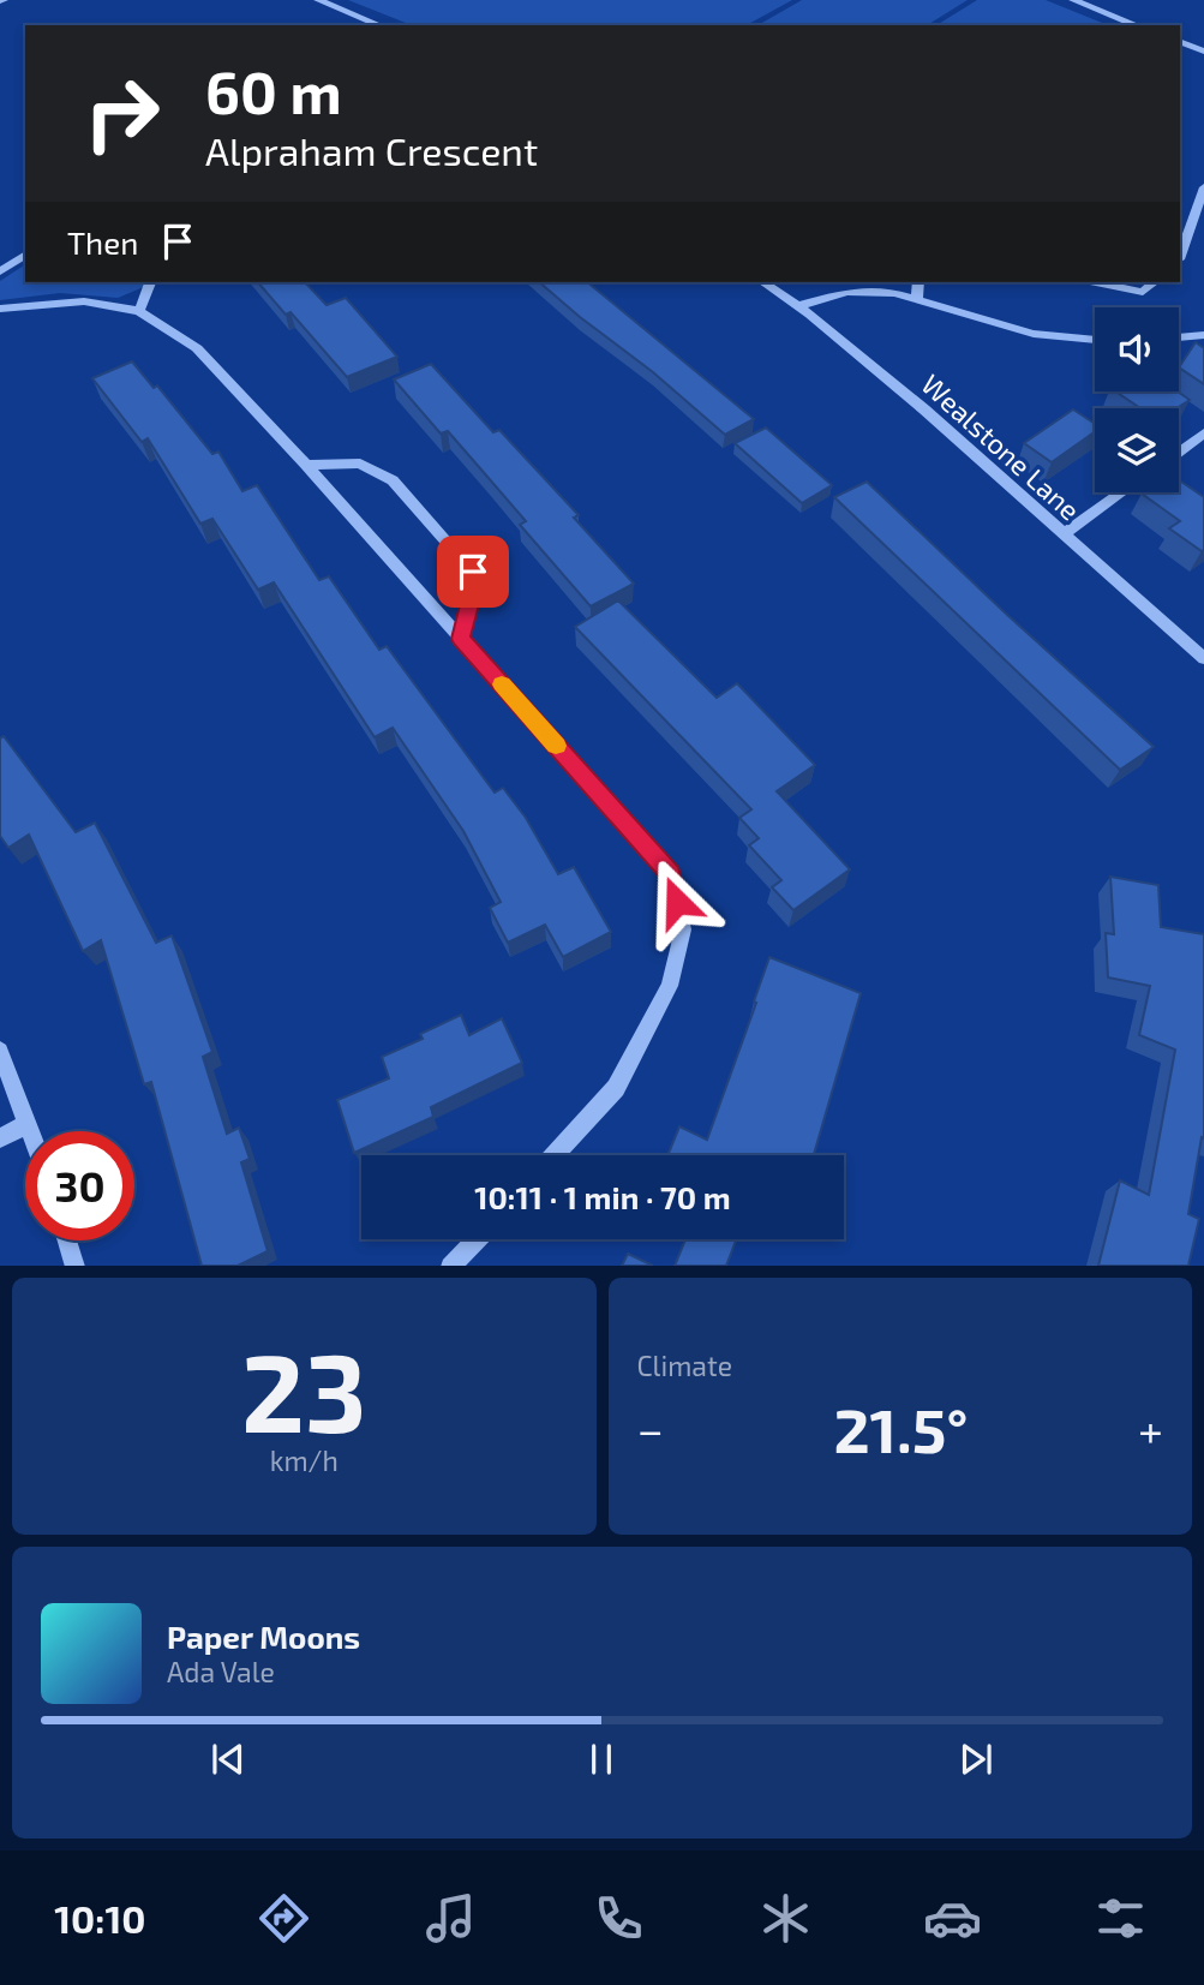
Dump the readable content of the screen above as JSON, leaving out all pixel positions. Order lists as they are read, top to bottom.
{
  "streets": {
    "street": ["Wealstone Lane"]
  },
  "page": {
    "turn": ["60 m", "Alpraham Crescent"],
    "then": "Then",
    "limit": "30",
    "trip": "10:11 · 1 min · 70 m",
    "tile": [
      ["23", "km/h"],
      "Climate"
    ],
    "heat": ["−", "21.5°", "+"],
    "song": ["Paper Moons", "Ada Vale"],
    "tabs": "10:10"
  }
}
